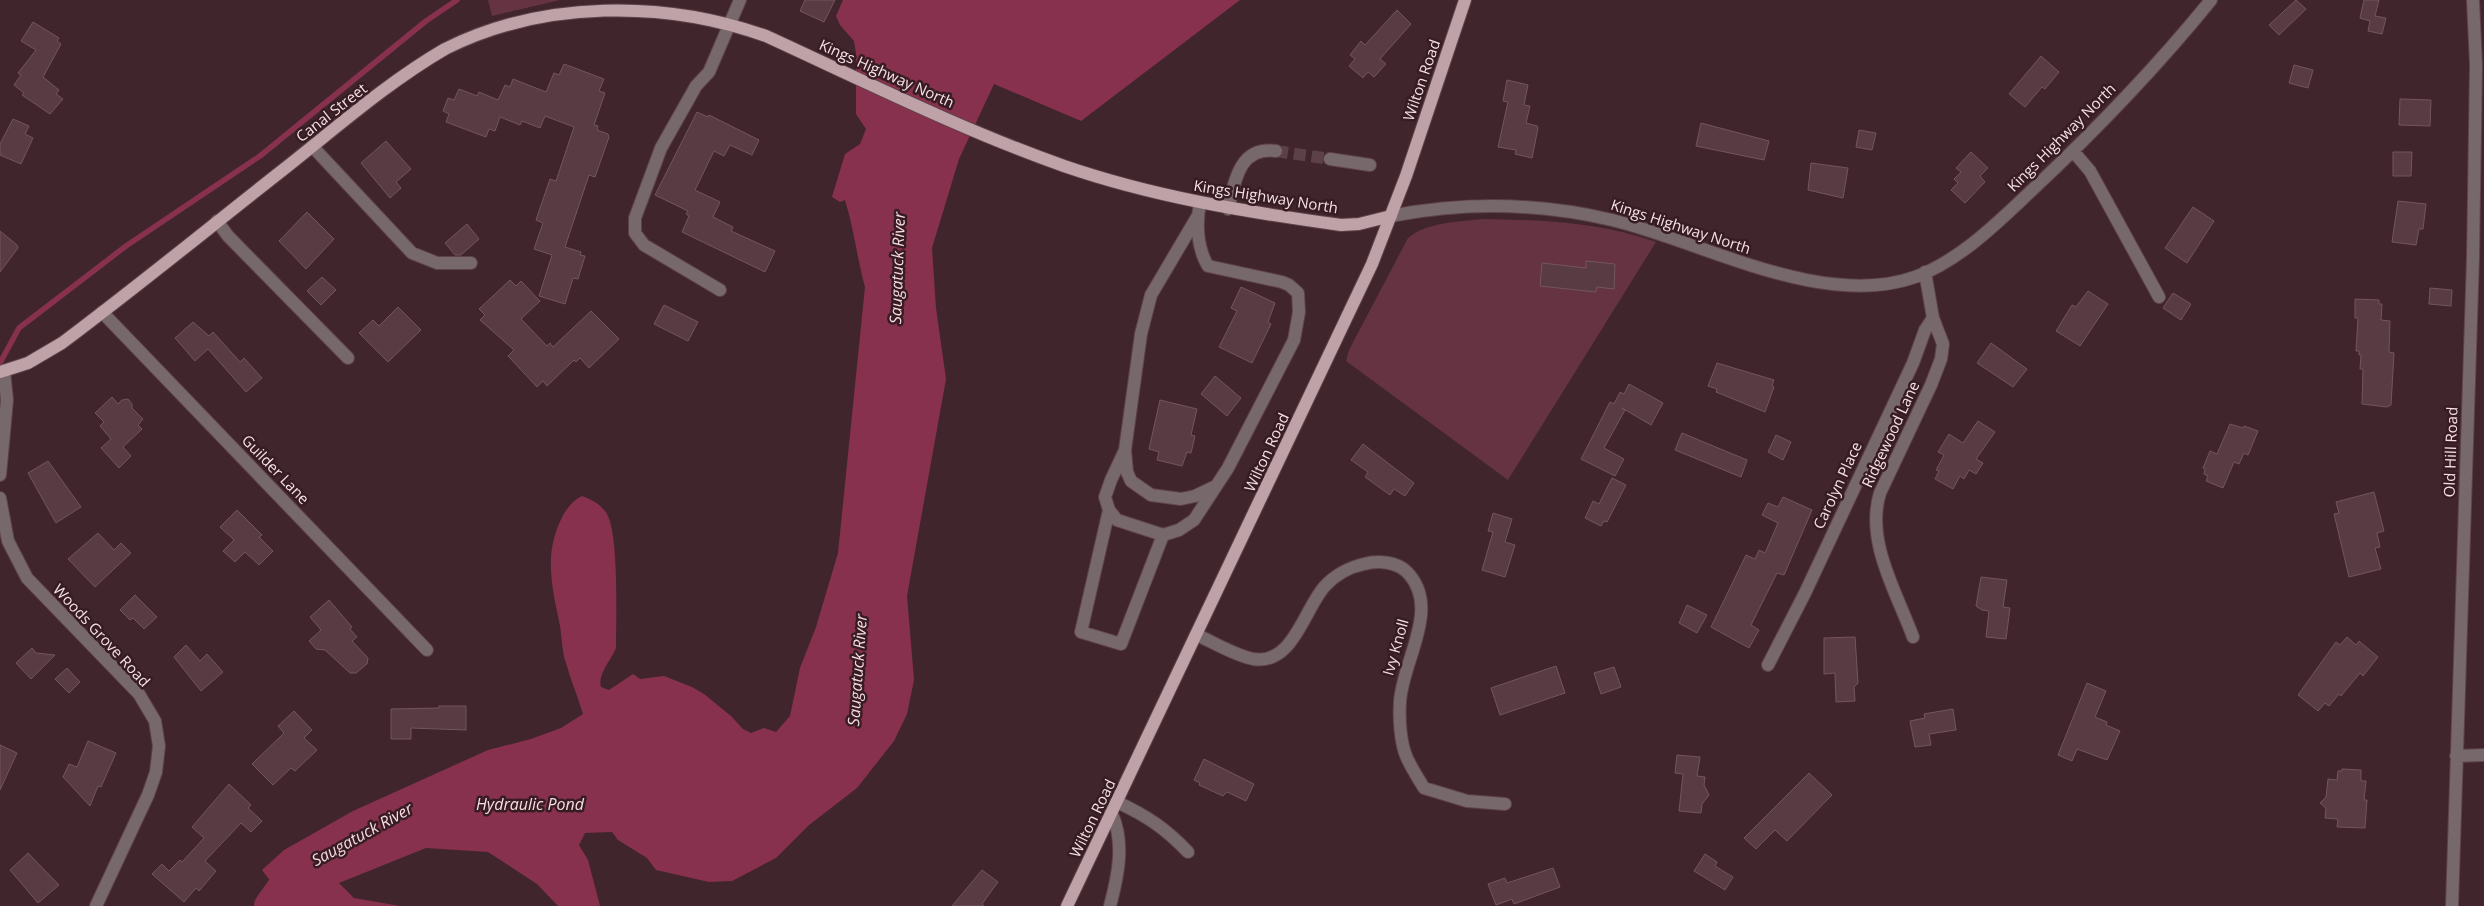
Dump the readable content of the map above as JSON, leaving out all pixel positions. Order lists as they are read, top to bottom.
{
  "streets": {
    "main road": ["Kings Highway North", "Wilton Road", "Canal Street"],
    "street": [
      "Ridgewood Lane",
      "Old Hill Road",
      "Guilder Lane",
      "Carolyn Place",
      "Woods Grove Road",
      "Ivy Knoll"
    ]
  },
  "crossings": [
    ["Kings Highway North", "Wilton Road"],
    ["Kings Highway North", "Canal Street"],
    ["Kings Highway North", "Ridgewood Lane"],
    ["Wilton Road", "Ivy Knoll"],
    ["Canal Street", "Guilder Lane"],
    ["Ridgewood Lane", "Carolyn Place"]
  ],
  "water": ["Saugatuck River", "Hydraulic Pond"]
}
